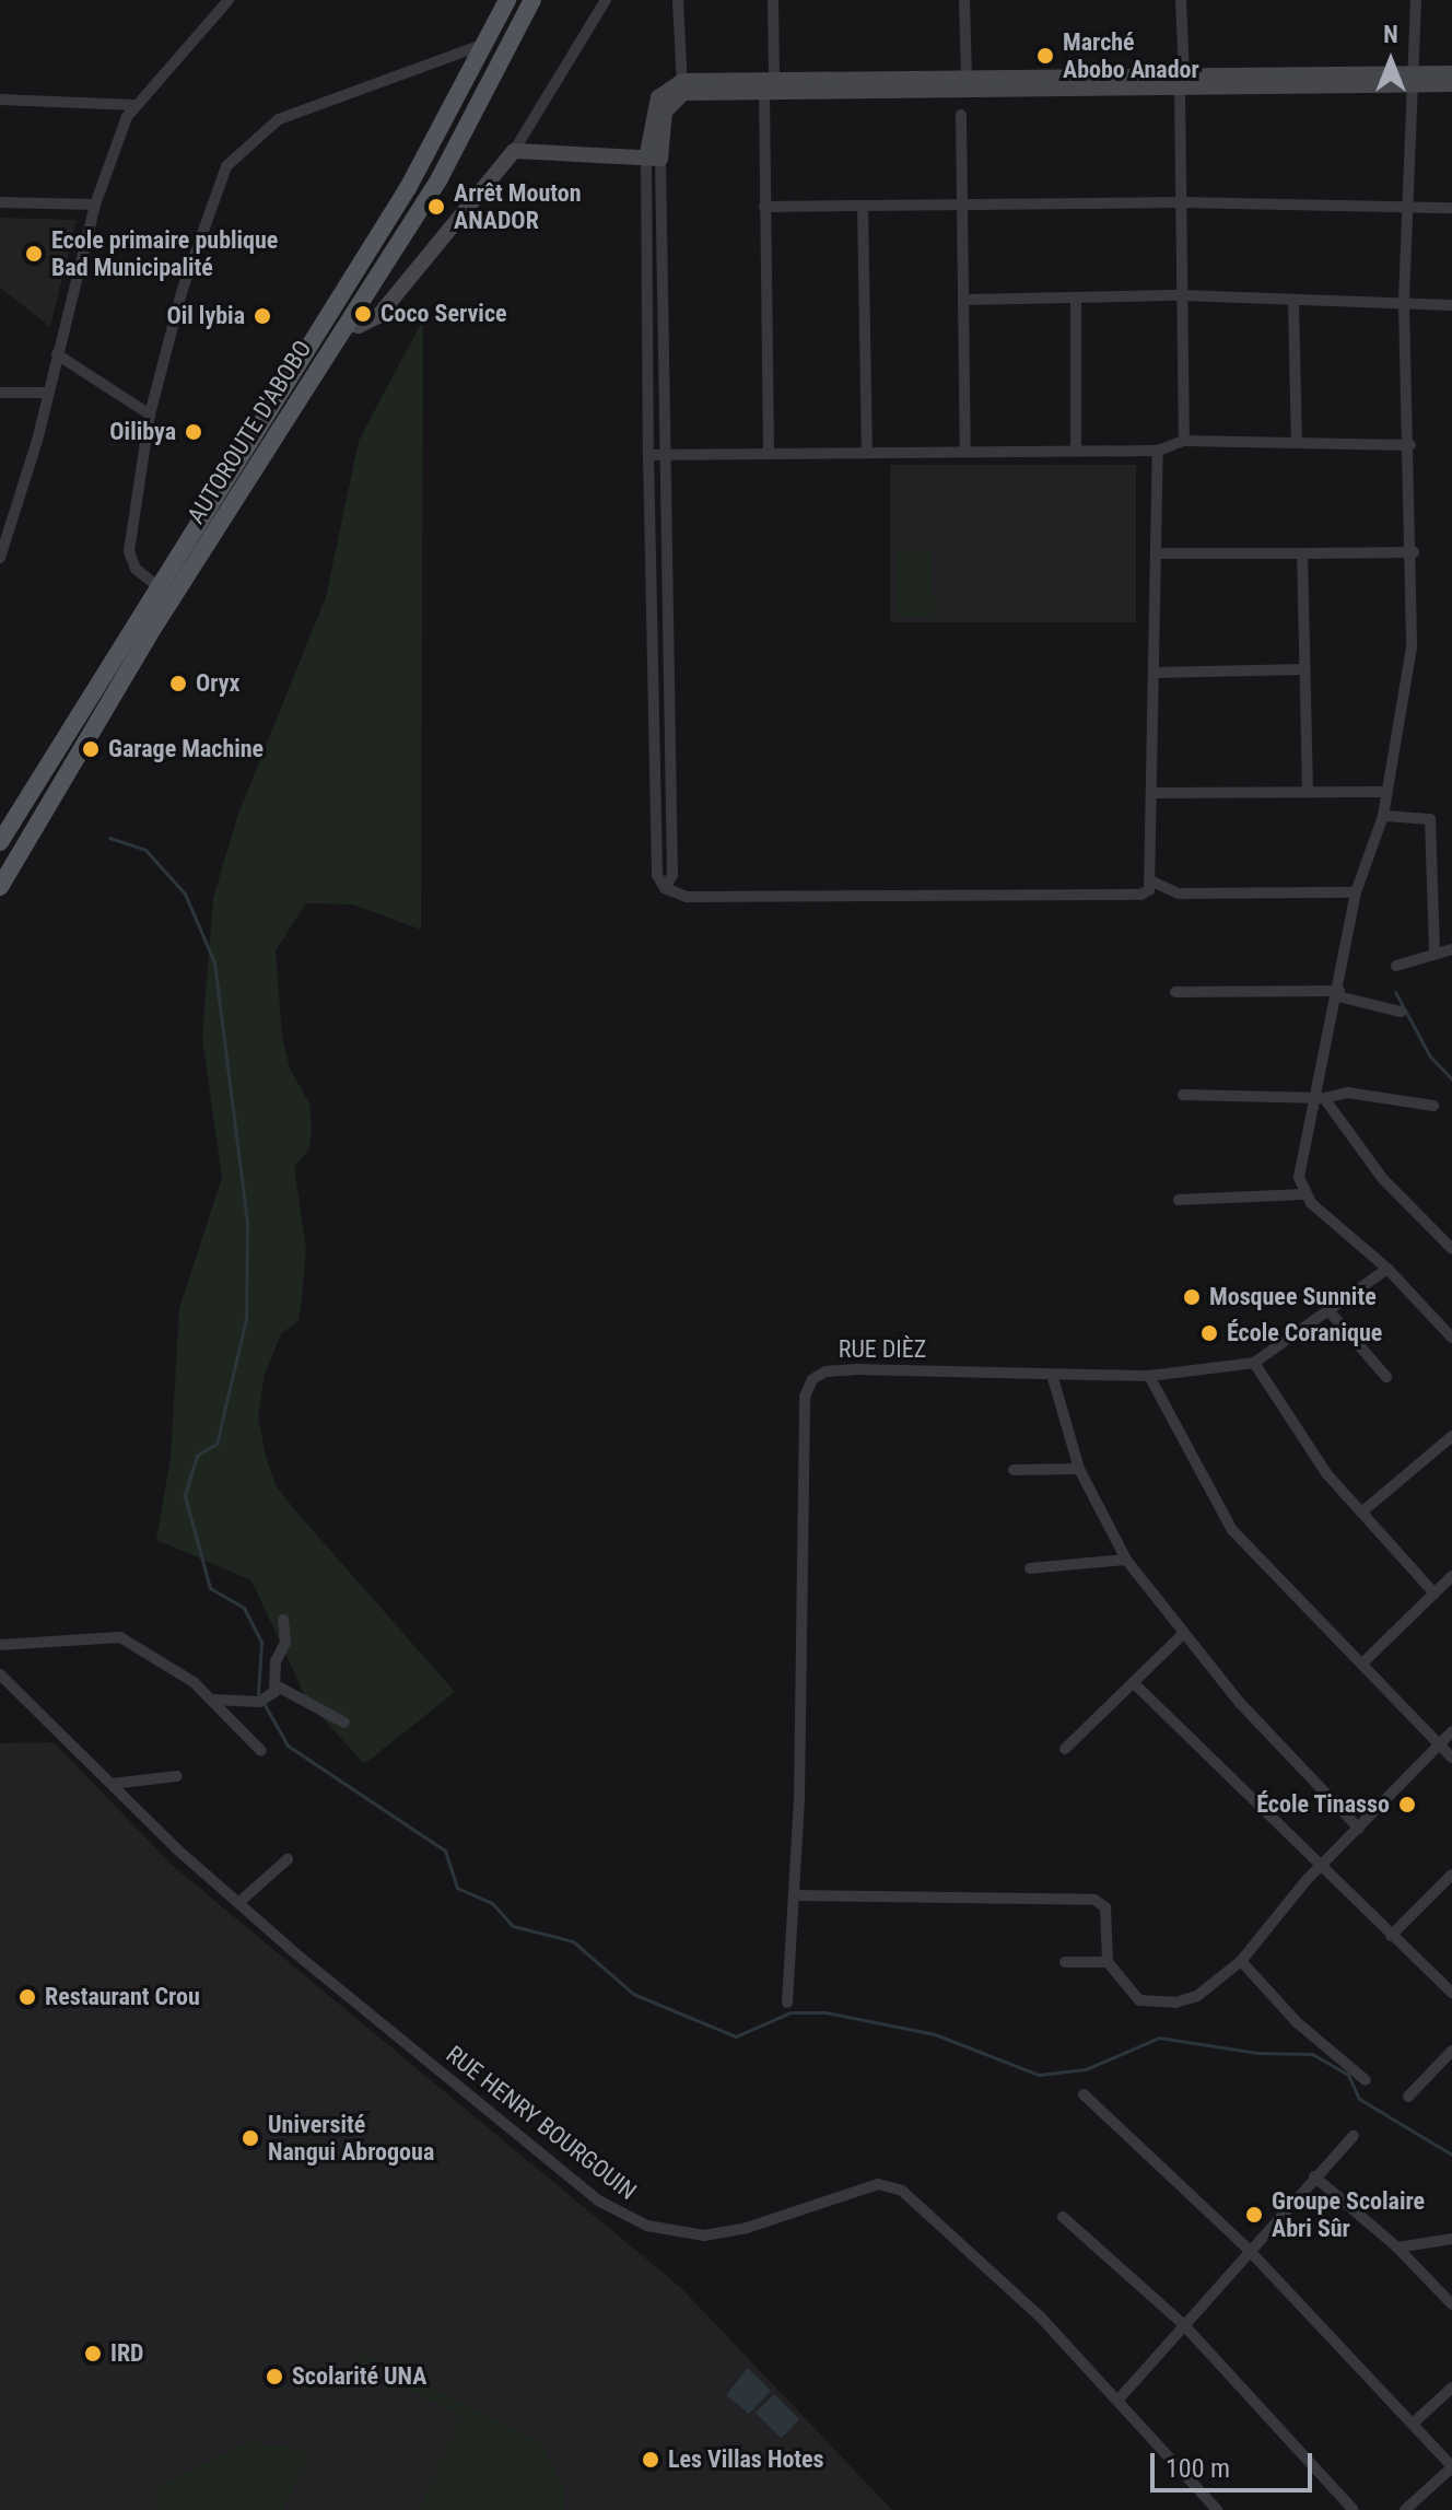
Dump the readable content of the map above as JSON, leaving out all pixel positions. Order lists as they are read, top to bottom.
{
  "streets": {
    "main road": ["AUTOROUTE D'ABOBO"],
    "street": ["RUE DIÈZ", "RUE HENRY BOURGOUIN"]
  },
  "places": [
    "Marché Abobo Anador",
    "Arrêt Mouton ANADOR",
    "Ecole primaire publique Bad Municipalité",
    "Coco Service",
    "Oil lybia",
    "Oilibya",
    "Oryx",
    "Garage Machine",
    "Mosquee Sunnite",
    "École Coranique",
    "École Tinasso",
    "Restaurant Crou",
    "Université Nangui Abrogoua",
    "Groupe Scolaire Abri Sûr",
    "IRD",
    "Scolarité UNA",
    "Les Villas Hotes"
  ],
  "scale_bar": "100 m",
  "north": "top"
}
